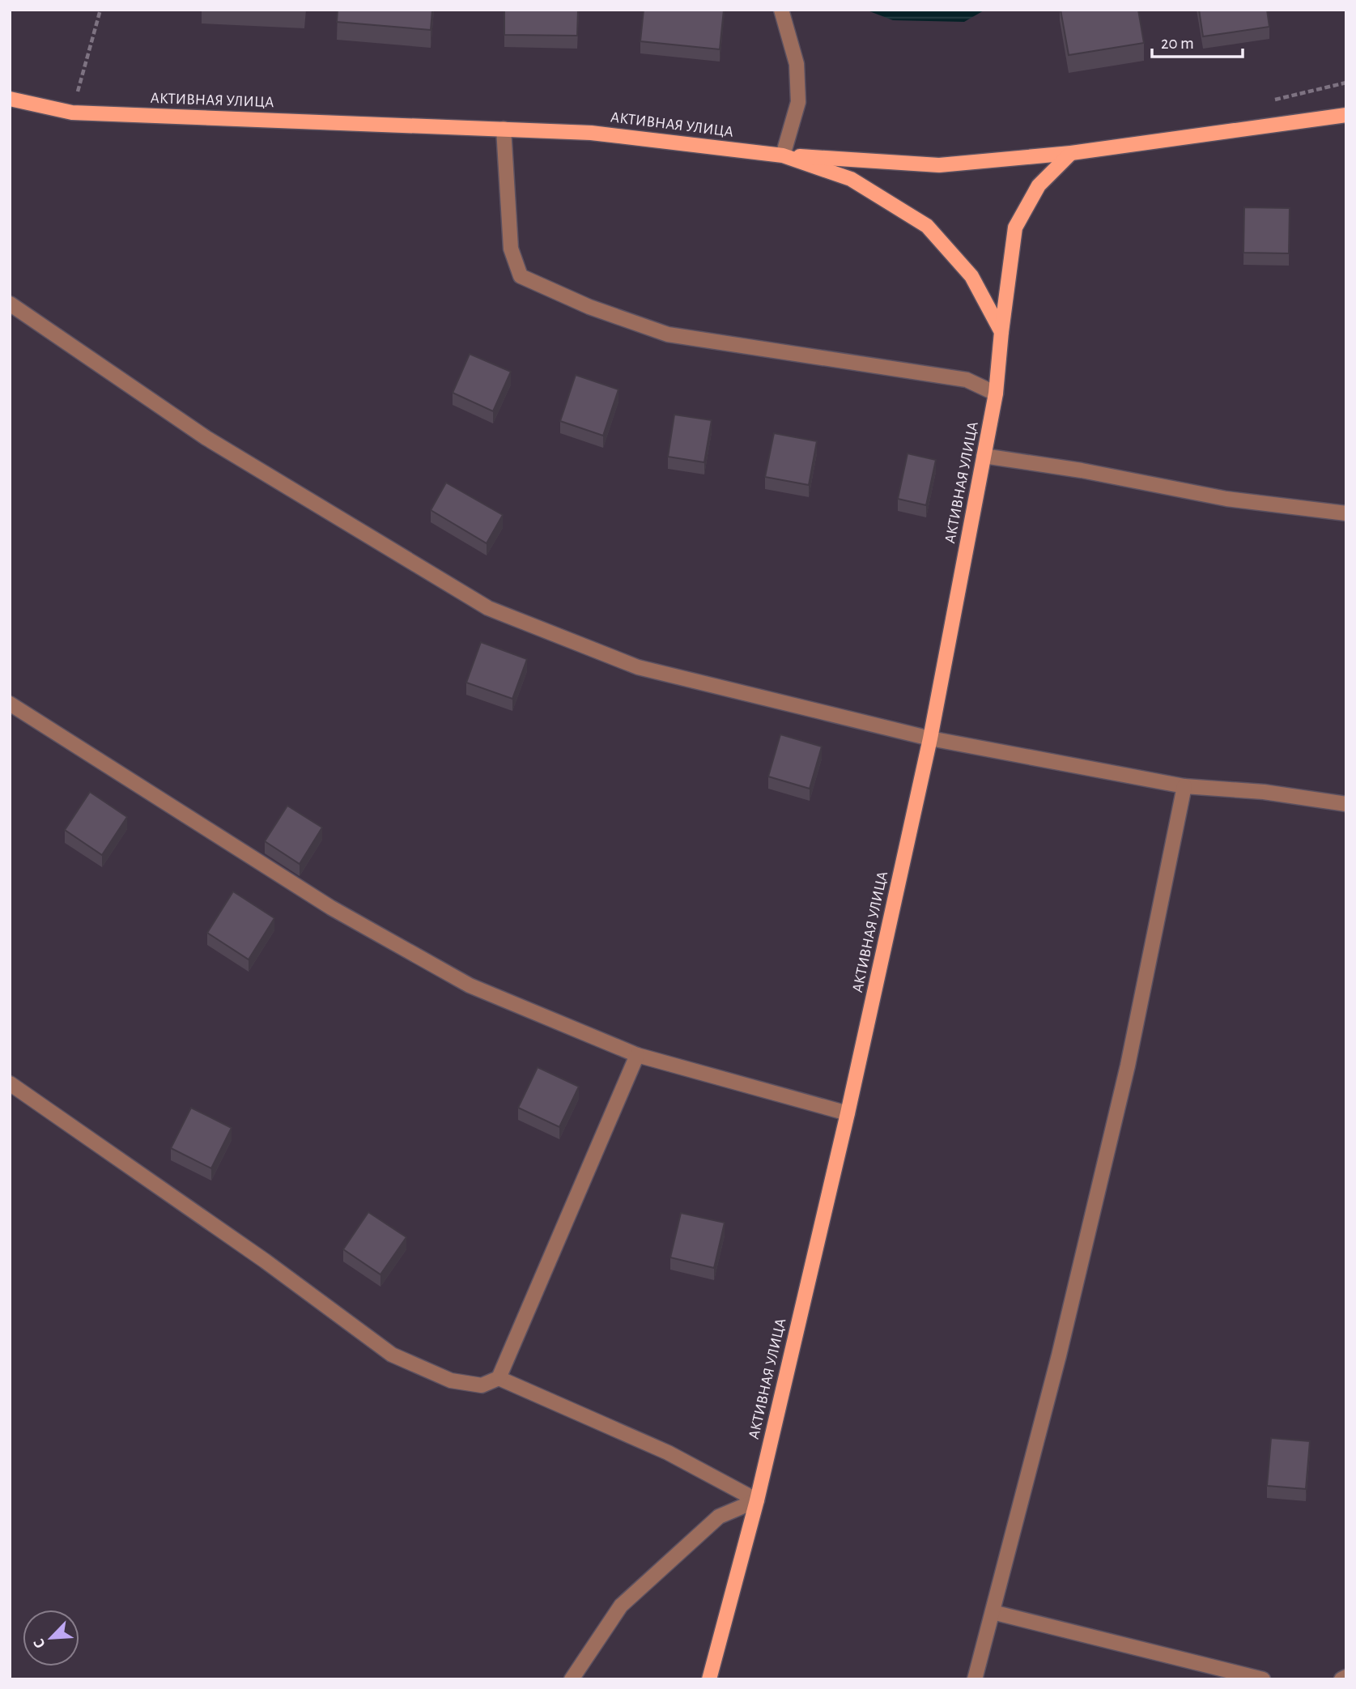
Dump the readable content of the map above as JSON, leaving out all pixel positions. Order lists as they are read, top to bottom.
{
  "streets": {
    "main road": ["АКТИВНАЯ УЛИЦА"]
  },
  "scale_bar": "20 m",
  "north": "bottom left"
}
